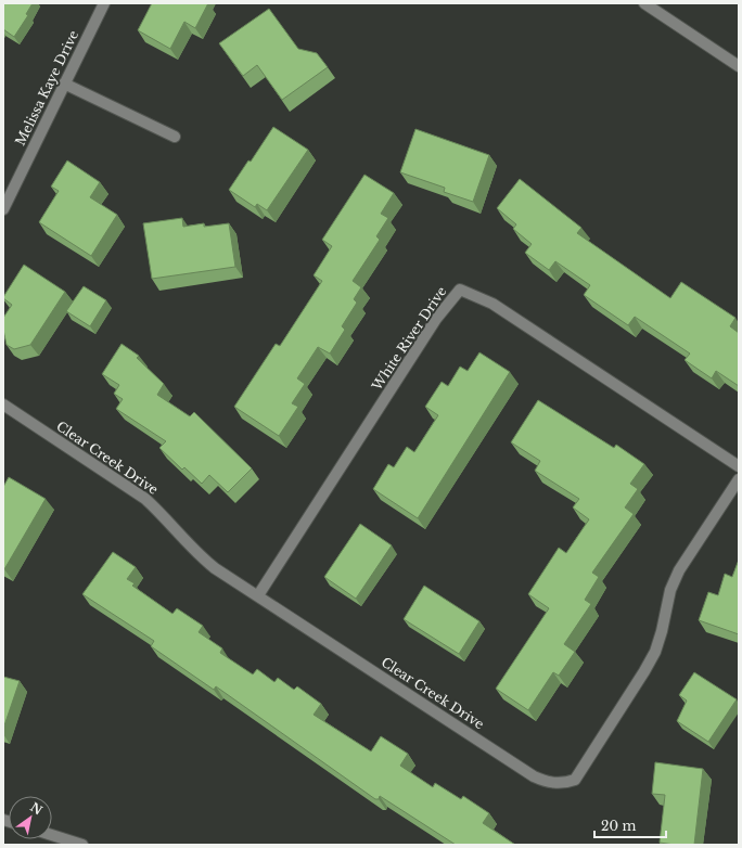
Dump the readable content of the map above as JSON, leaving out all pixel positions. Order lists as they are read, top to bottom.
{
  "streets": {
    "street": ["Melissa Kaye Drive", "White River Drive", "Clear Creek Drive"]
  },
  "crossings": [
    ["White River Drive", "Clear Creek Drive"]
  ],
  "scale_bar": "20 m",
  "north": "top right"
}
